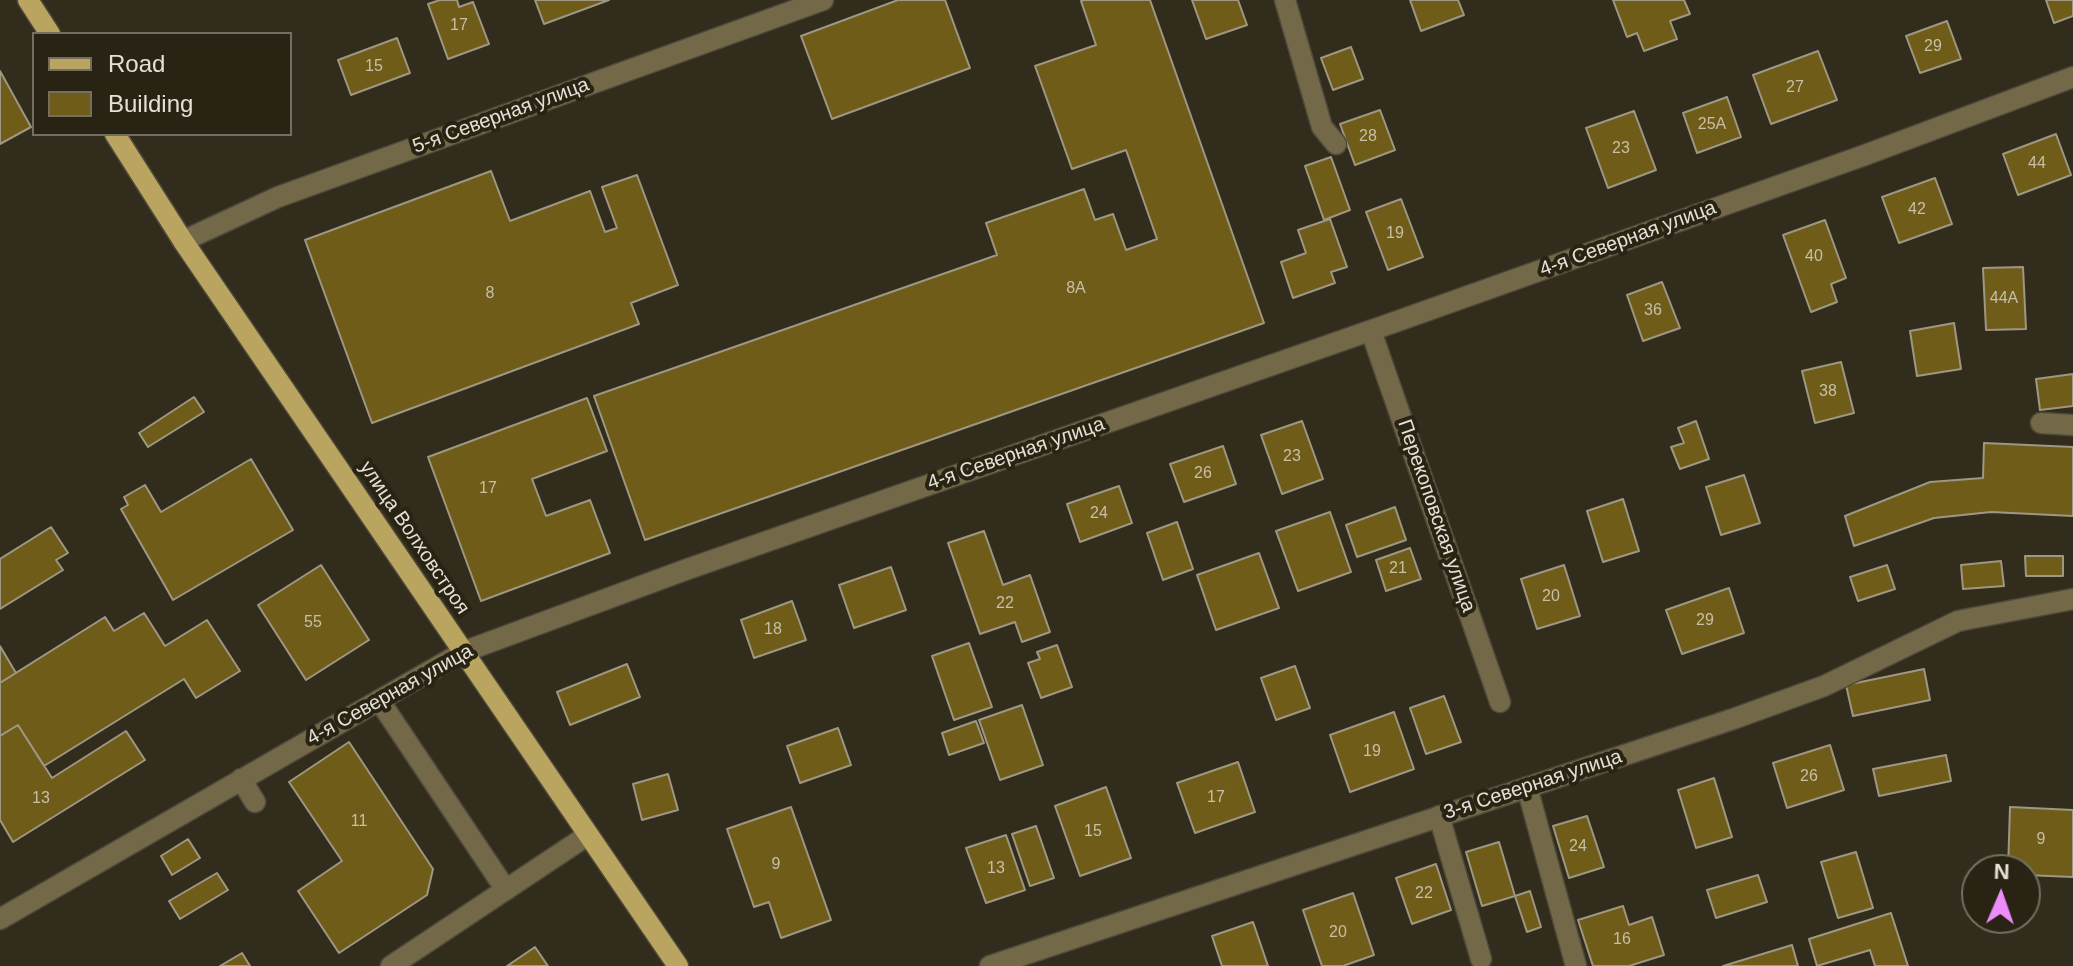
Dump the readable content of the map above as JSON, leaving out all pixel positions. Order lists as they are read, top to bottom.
{
  "streets": {
    "main road": ["улица Волховстроя"],
    "street": [
      "5-я Северная улица",
      "4-я Северная улица",
      "Перекоповская улица",
      "3-я Северная улица"
    ]
  },
  "crossings": [
    ["5-я Северная улица", "улица Волховстроя"],
    ["4-я Северная улица", "Перекоповская улица"],
    ["4-я Северная улица", "улица Волховстроя"]
  ],
  "house_numbers": [
    "17",
    "29",
    "15",
    "27",
    "25А",
    "28",
    "23",
    "44",
    "42",
    "19",
    "40",
    "8А",
    "8",
    "44А",
    "36",
    "38",
    "23",
    "26",
    "17",
    "24",
    "21",
    "20",
    "22",
    "29",
    "55",
    "18",
    "19",
    "26",
    "17",
    "13",
    "11",
    "15",
    "9",
    "24",
    "9",
    "13",
    "22",
    "20",
    "16"
  ],
  "legend": ["Road", "Building"],
  "north": "top"
}
